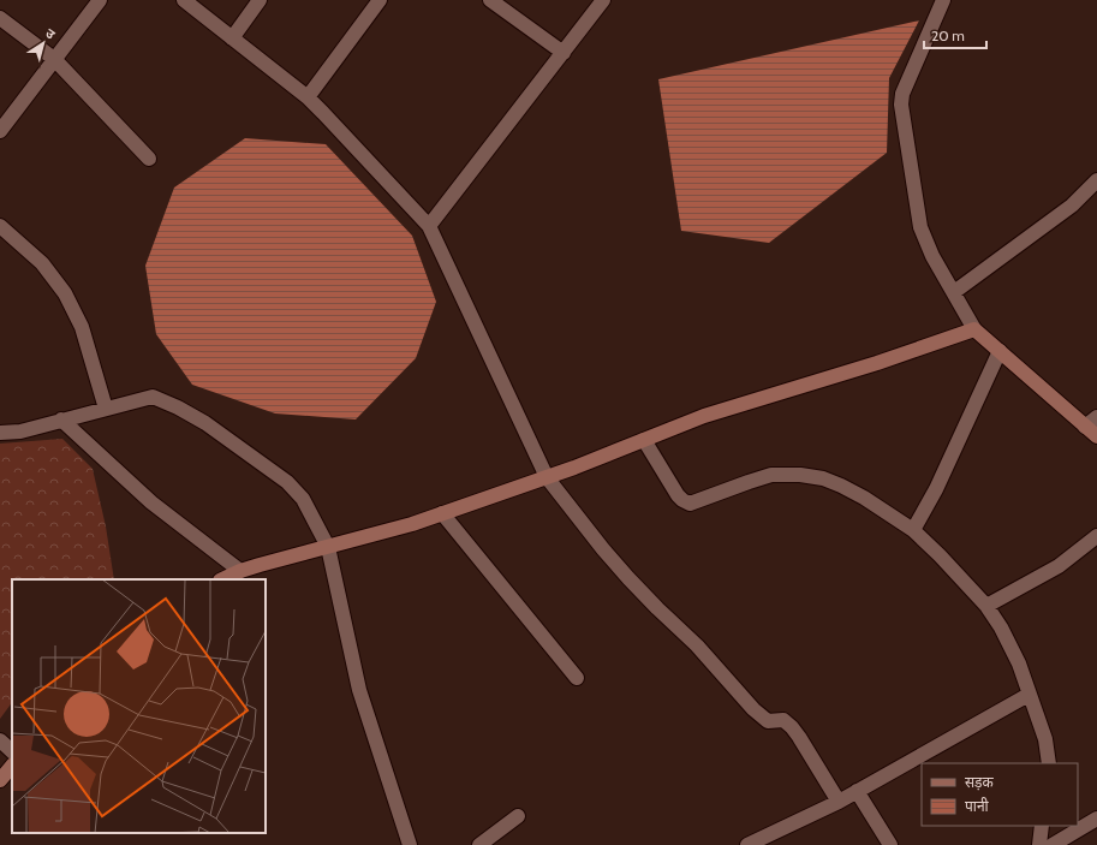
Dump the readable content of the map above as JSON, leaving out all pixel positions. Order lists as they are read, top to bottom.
{
  "legend": ["सड़क", "पानी"],
  "scale_bar": "20 m",
  "north": "top right"
}
